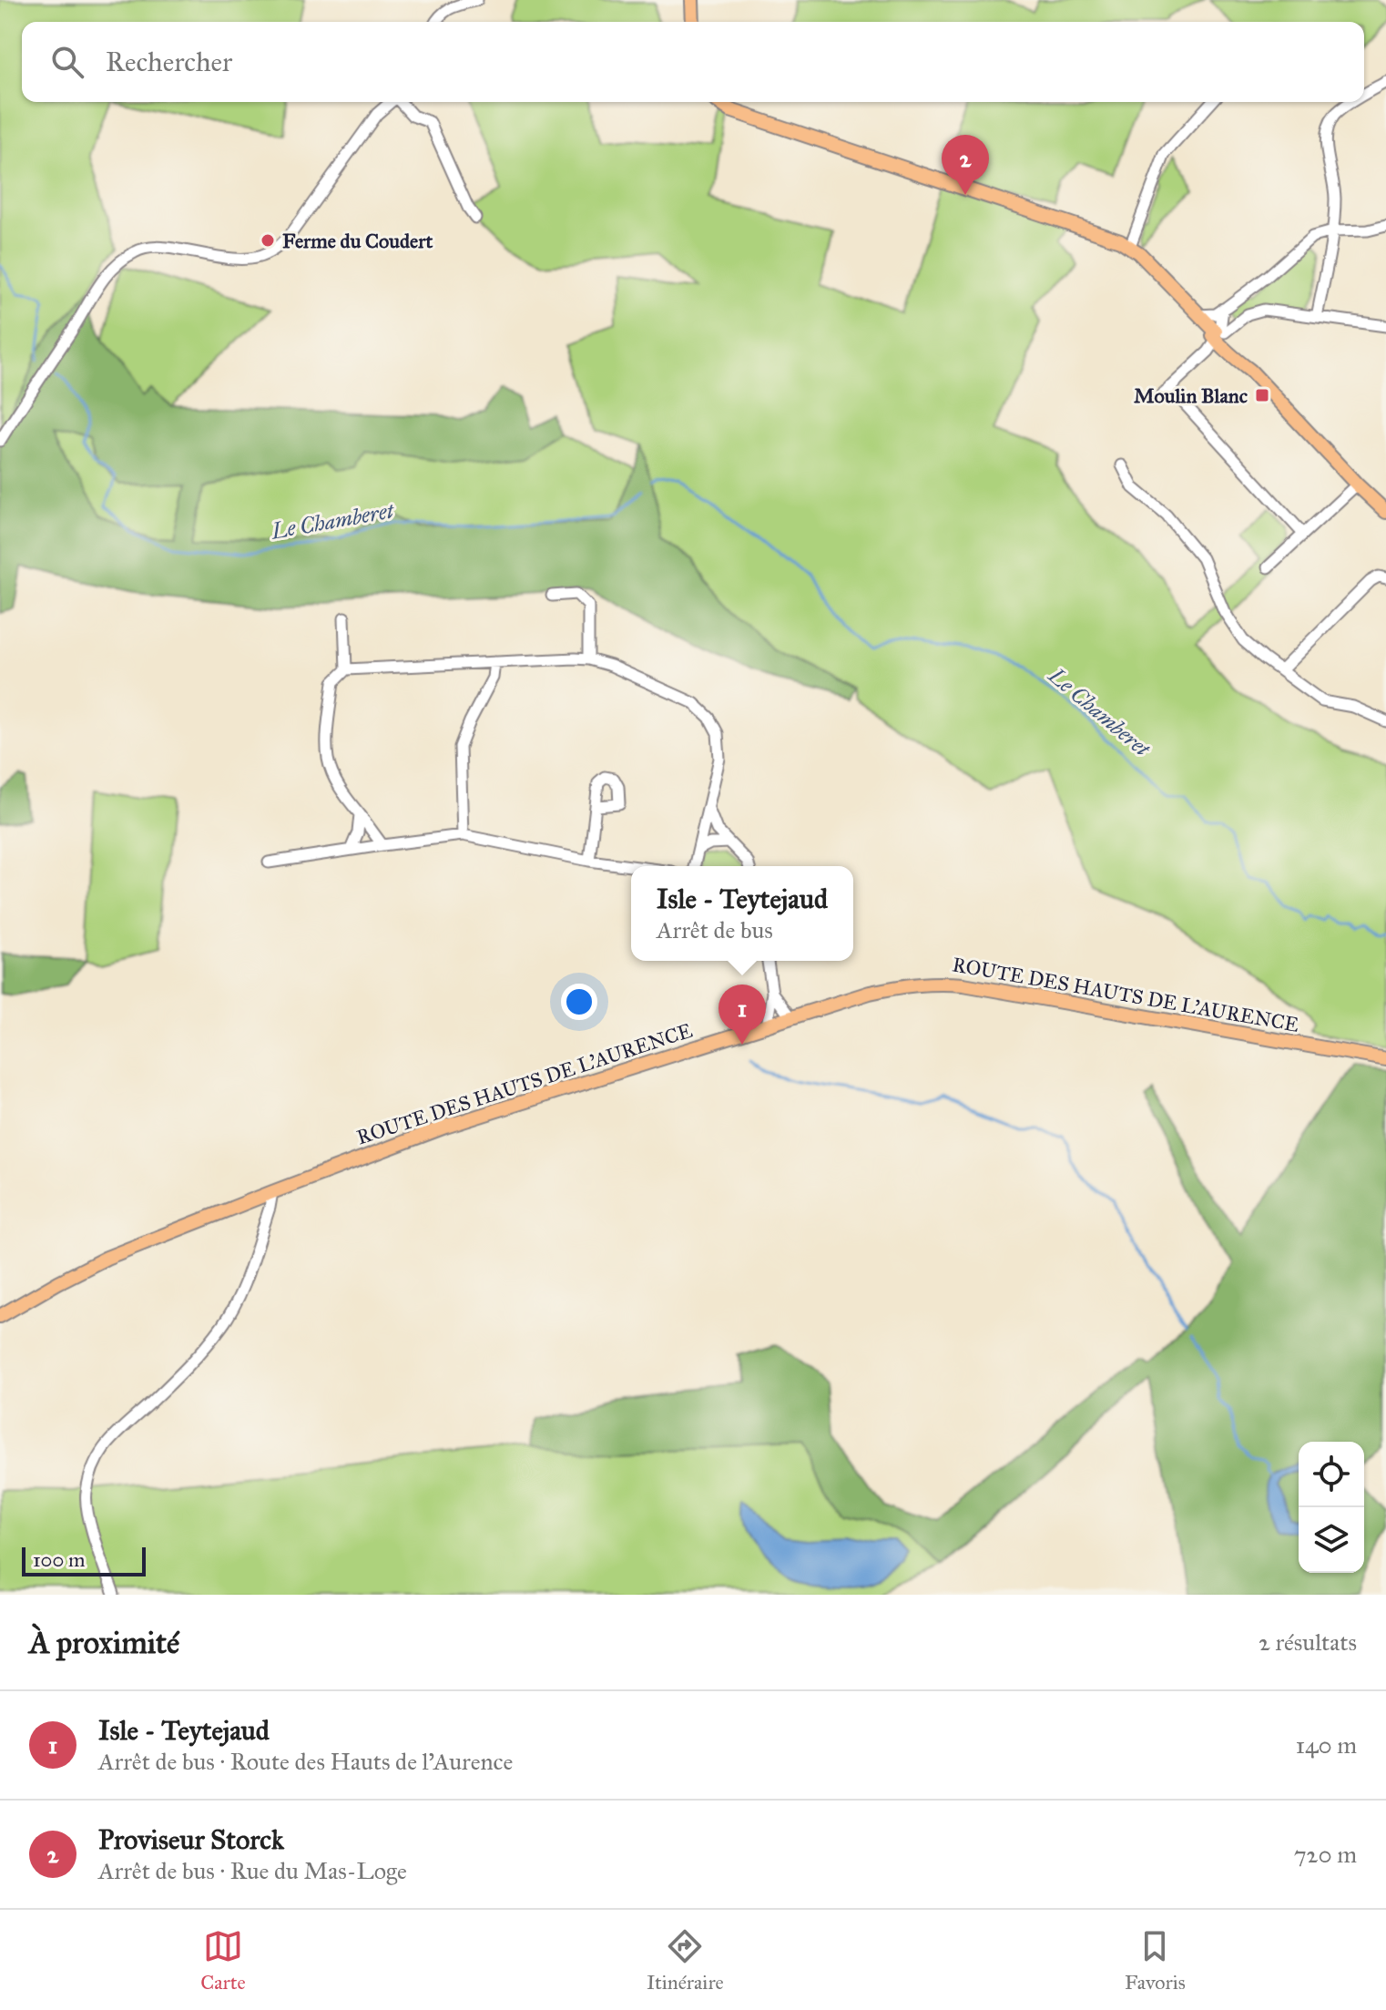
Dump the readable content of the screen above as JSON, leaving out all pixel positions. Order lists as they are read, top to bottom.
{
  "streets": {
    "main road": ["ROUTE DES HAUTS DE L'AURENCE"]
  },
  "water": ["Le Chamberet"],
  "places": {
    "other": ["Ferme du Coudert"],
    "transit": ["Moulin Blanc"]
  },
  "scale_bar": "100 m",
  "page": {
    "search": "Rechercher",
    "pins": ["2", "1"],
    "popup": ["Isle - Teytejaud", "Arrêt de bus"],
    "scale": "100 m",
    "heading": ["À proximité", "2 résultats"],
    "list": [
      {
        "mark": "1",
        "name": "Isle - Teytejaud",
        "note": "Arrêt de bus · Route des Hauts de l'Aurence",
        "value": "140 m"
      },
      {
        "mark": "2",
        "name": "Proviseur Storck",
        "note": "Arrêt de bus · Rue du Mas-Loge",
        "value": "720 m"
      }
    ],
    "nav": ["Carte", "Itinéraire", "Favoris"]
  }
}
